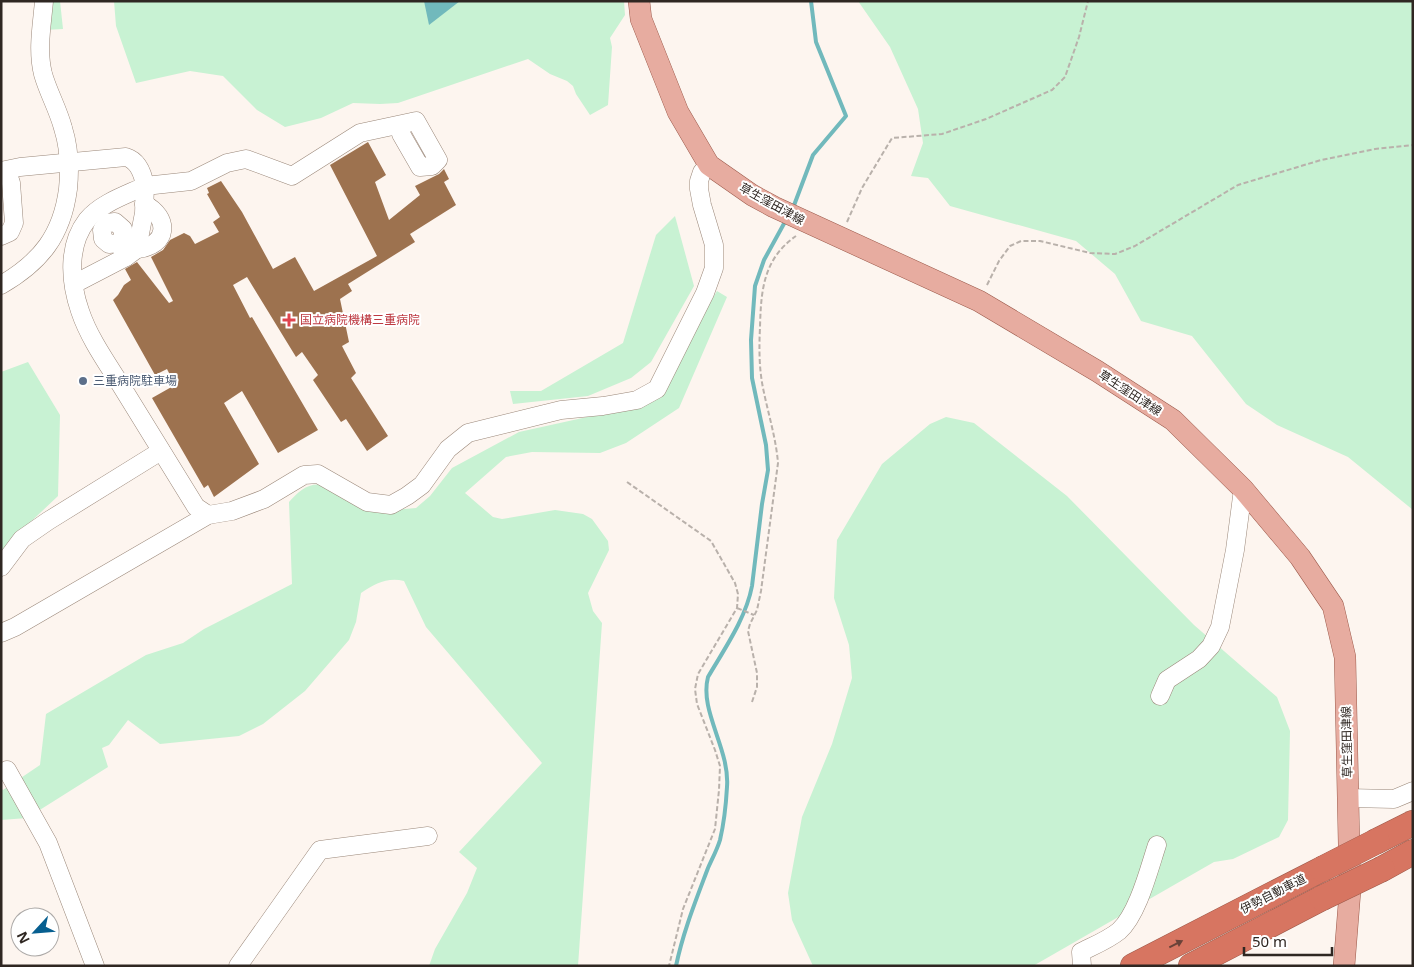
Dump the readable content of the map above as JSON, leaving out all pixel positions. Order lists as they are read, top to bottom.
{
  "streets": {
    "highway": ["伊勢自動車道"],
    "main road": ["草生窪田津線"]
  },
  "places": {
    "health": ["国立病院機構三重病院"],
    "other": ["三重病院駐車場"]
  },
  "scale_bar": "50 m",
  "north": "bottom left"
}
